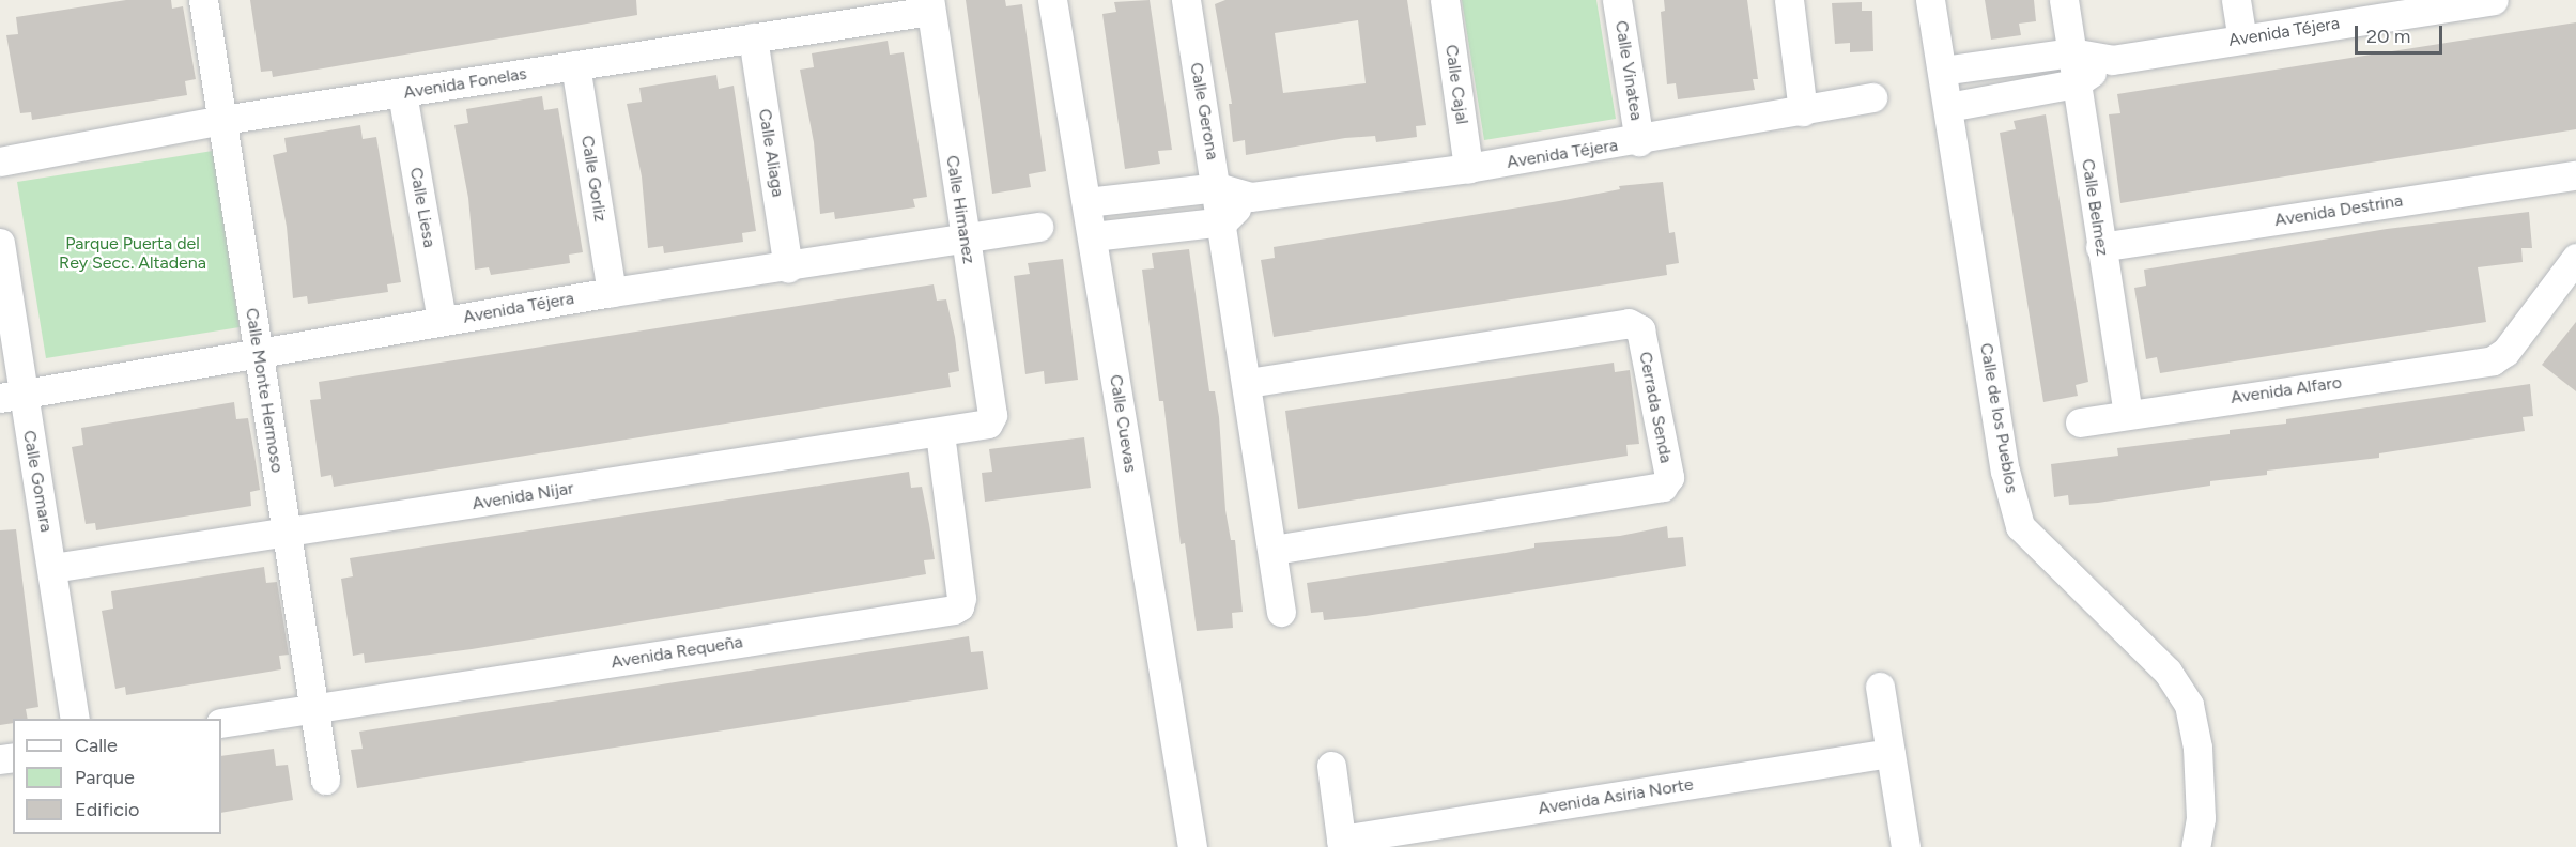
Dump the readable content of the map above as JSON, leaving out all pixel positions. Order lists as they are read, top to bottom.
{
  "streets": {
    "street": [
      "Avenida Téjera",
      "Calle Vinatea",
      "Avenida Fonelas",
      "Calle Cajal",
      "Calle Gerona",
      "Calle Aliaga",
      "Calle Gorliz",
      "Calle Liesa",
      "Calle Belmez",
      "Calle Himanez",
      "Avenida Destrina",
      "Calle Monte Hermoso",
      "Avenida Alfaro",
      "Cerrada Senda",
      "Calle de los Pueblos",
      "Calle Cuevas",
      "Calle Gomara",
      "Avenida Nijar",
      "Avenida Requeña",
      "Avenida Asiria Norte"
    ]
  },
  "crossings": [
    ["Avenida Téjera", "Calle Vinatea"],
    ["Avenida Téjera", "Calle Cajal"],
    ["Avenida Téjera", "Calle Gerona"],
    ["Avenida Téjera", "Calle Aliaga"],
    ["Avenida Téjera", "Calle Gorliz"],
    ["Avenida Téjera", "Calle Liesa"],
    ["Avenida Téjera", "Calle Belmez"],
    ["Avenida Téjera", "Calle Himanez"],
    ["Avenida Téjera", "Calle Monte Hermoso"],
    ["Avenida Téjera", "Calle de los Pueblos"],
    ["Avenida Téjera", "Calle Cuevas"],
    ["Avenida Téjera", "Calle Gomara"],
    ["Avenida Fonelas", "Calle Aliaga"],
    ["Avenida Fonelas", "Calle Gorliz"],
    ["Avenida Fonelas", "Calle Liesa"],
    ["Avenida Fonelas", "Calle Himanez"],
    ["Avenida Fonelas", "Calle Monte Hermoso"],
    ["Calle Belmez", "Avenida Destrina"],
    ["Calle Belmez", "Avenida Alfaro"],
    ["Calle Himanez", "Avenida Nijar"],
    ["Calle Monte Hermoso", "Avenida Nijar"],
    ["Calle Monte Hermoso", "Avenida Requeña"],
    ["Calle Gomara", "Avenida Nijar"],
    ["Avenida Nijar", "Avenida Requeña"]
  ],
  "parks": ["Parque Puerta del Rey Secc. Altadena"],
  "legend": ["Calle", "Parque", "Edificio"],
  "scale_bar": "20 m"
}
